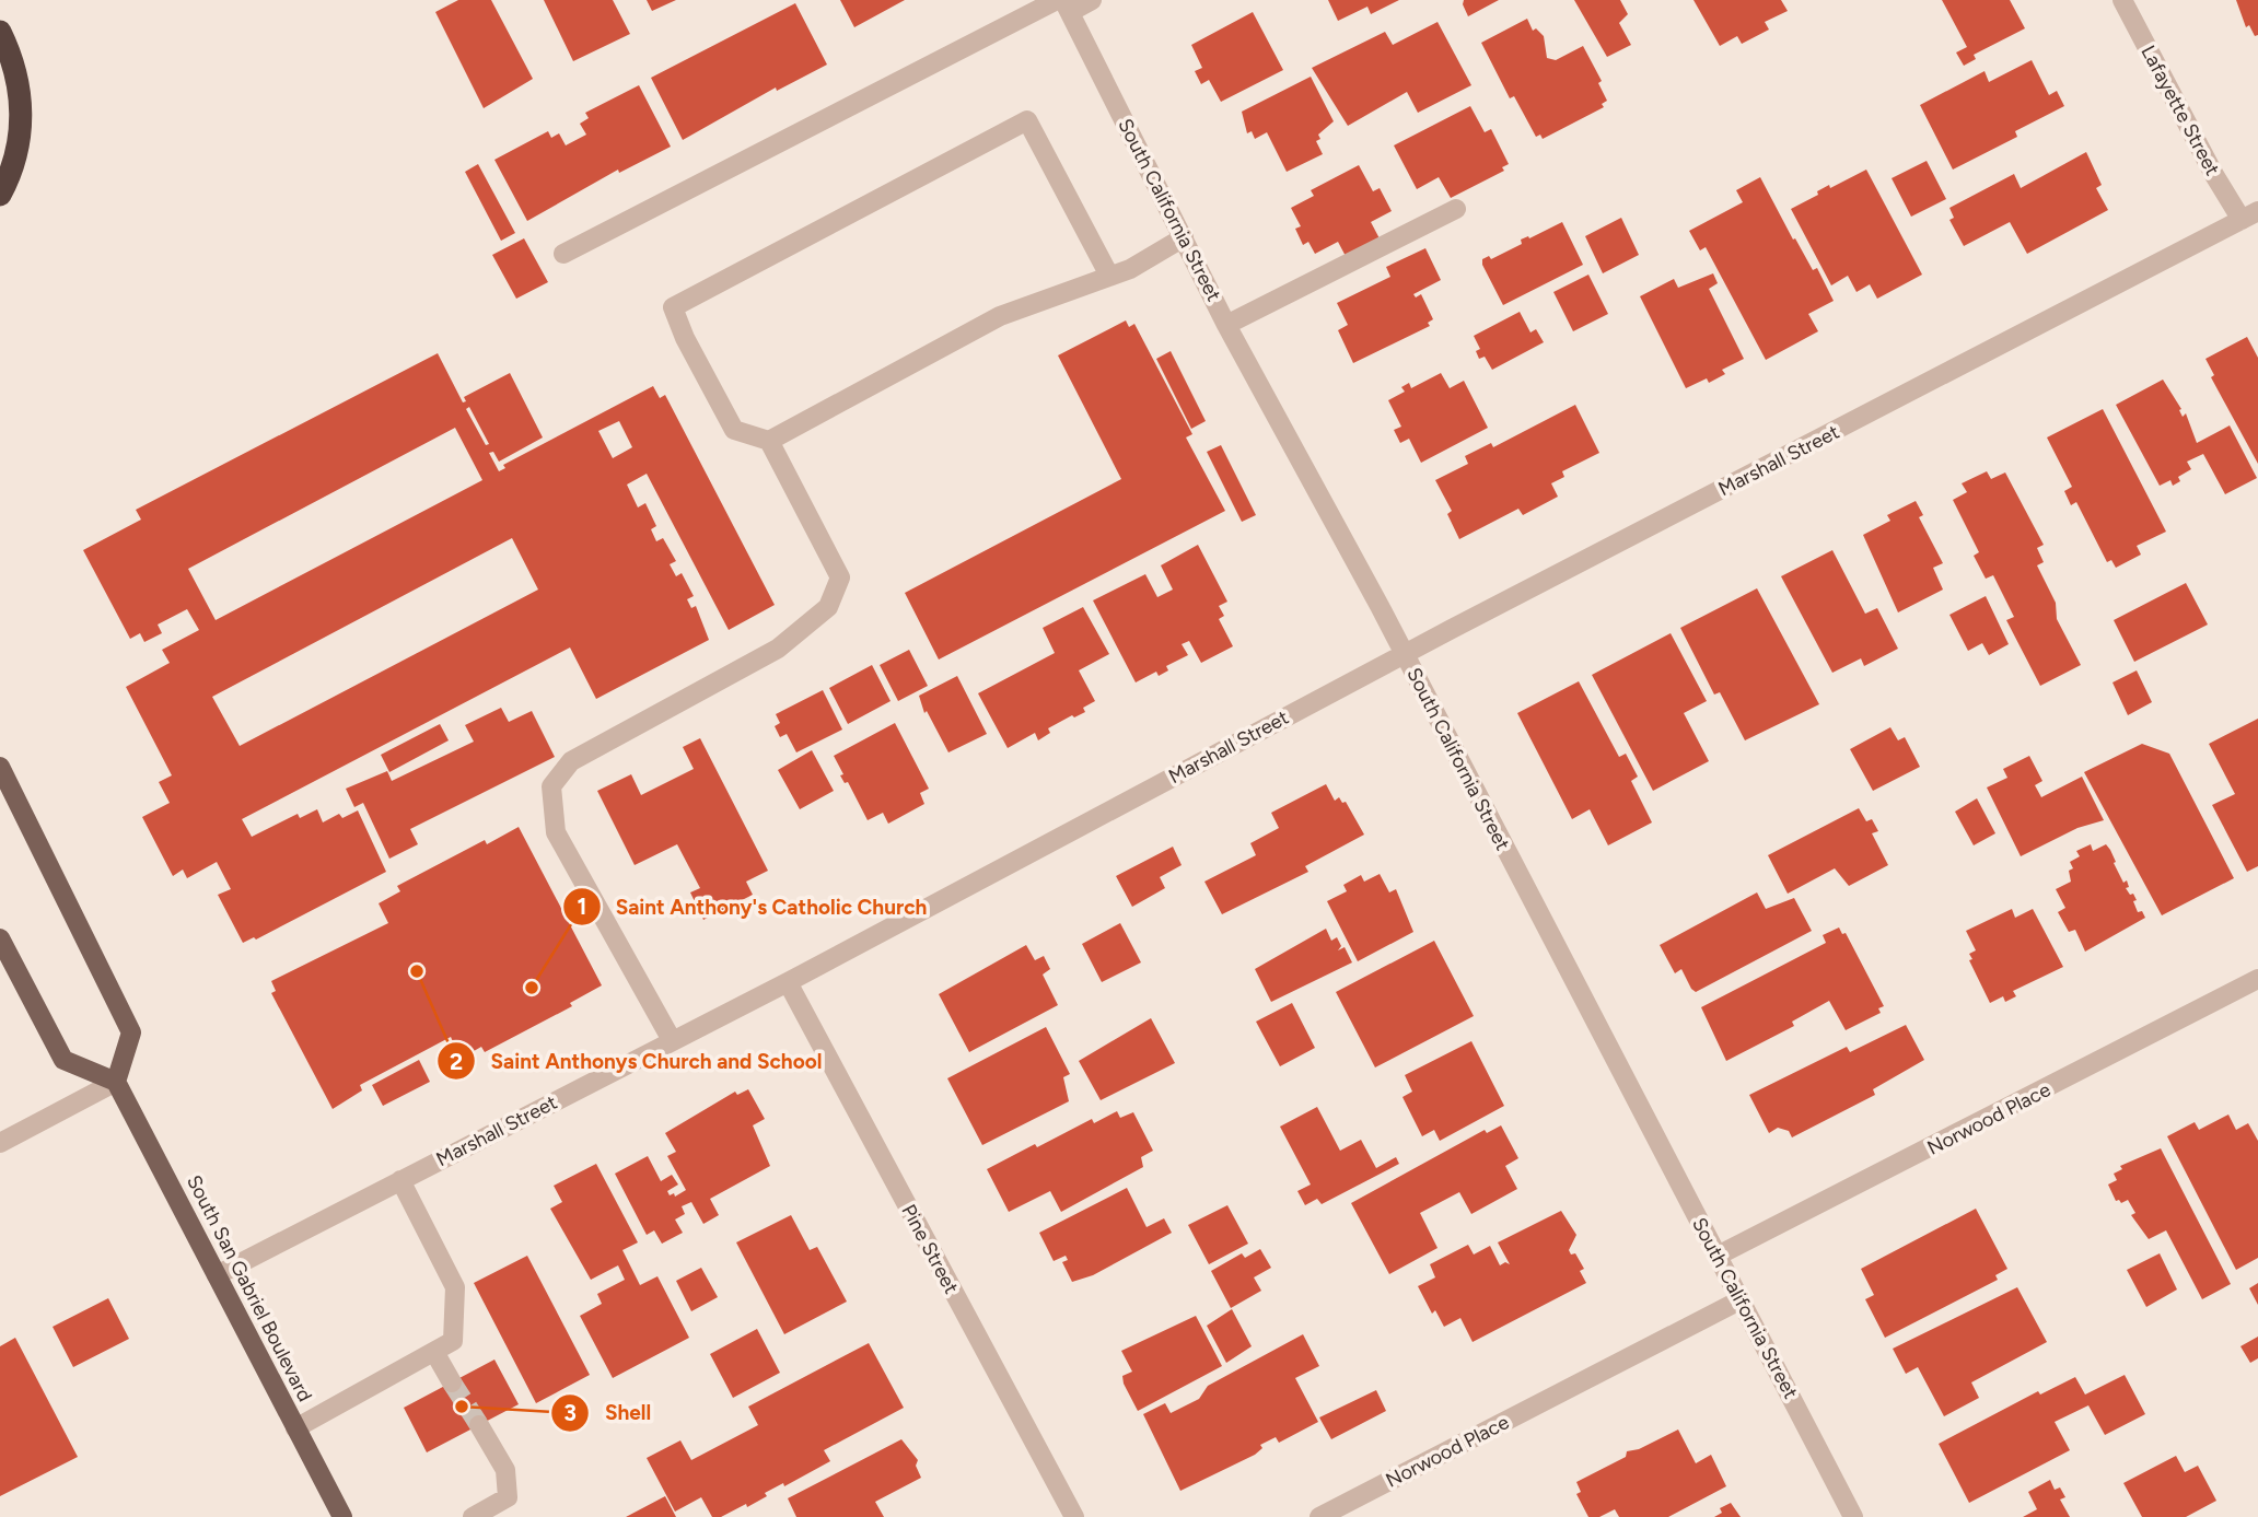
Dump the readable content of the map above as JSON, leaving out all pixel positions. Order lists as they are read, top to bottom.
{
  "streets": {
    "main road": ["South San Gabriel Boulevard"],
    "street": [
      "Lafayette Street",
      "South California Street",
      "Marshall Street",
      "Norwood Place",
      "Pine Street"
    ]
  },
  "crossings": [
    ["Lafayette Street", "Marshall Street"],
    ["South California Street", "Marshall Street"],
    ["South California Street", "Norwood Place"],
    ["Marshall Street", "Pine Street"],
    ["Marshall Street", "South San Gabriel Boulevard"]
  ],
  "places": ["Saint Anthonys Church and School", "Saint Anthony's Catholic Church", "Shell"]
}
